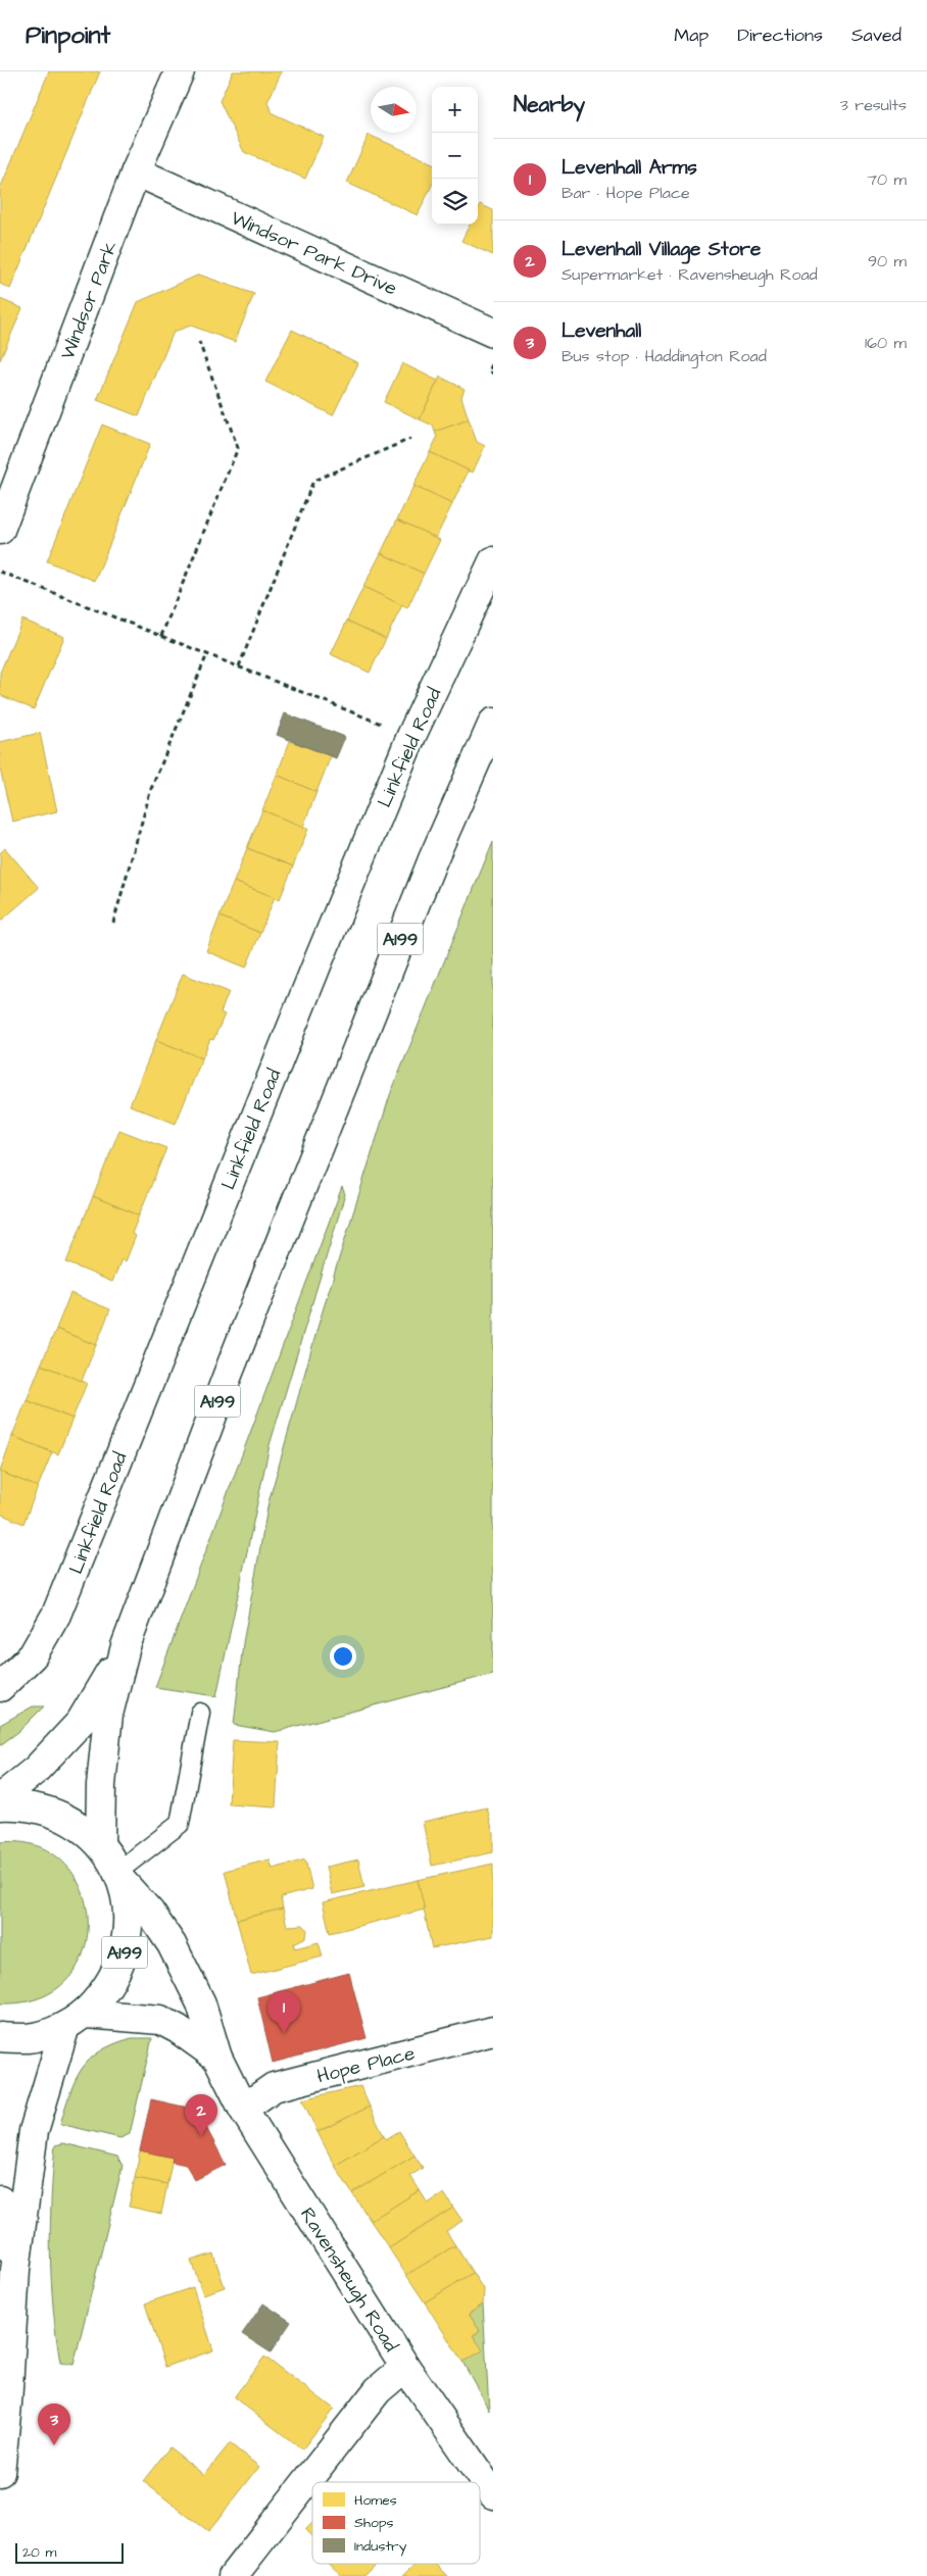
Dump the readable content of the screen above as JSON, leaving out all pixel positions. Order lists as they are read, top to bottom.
{
  "streets": {
    "main road": [
      "Windsor Park Drive",
      "Windsor Park",
      "Linkfield Road",
      "A199",
      "Hope Place",
      "Ravensheugh Road"
    ]
  },
  "crossings": [
    ["Windsor Park Drive", "Windsor Park"],
    ["A199", "Ravensheugh Road"],
    ["Hope Place", "Ravensheugh Road"]
  ],
  "legend": ["Homes", "Shops", "Industry"],
  "scale_bar": "20 m",
  "north": "right",
  "page": {
    "header": "Pinpoint",
    "nav": ["Map", "Directions", "Saved"],
    "heading": ["Nearby", "3 results"],
    "map_buttons": ["+", "−"],
    "list": [
      {
        "mark": "1",
        "name": "Levenhall Arms",
        "note": "Bar · Hope Place",
        "value": "70 m"
      },
      {
        "mark": "2",
        "name": "Levenhall Village Store",
        "note": "Supermarket · Ravensheugh Road",
        "value": "90 m"
      },
      {
        "mark": "3",
        "name": "Levenhall",
        "note": "Bus stop · Haddington Road",
        "value": "160 m"
      }
    ],
    "pins": ["1", "2", "3"],
    "scale": "20 m"
  }
}
